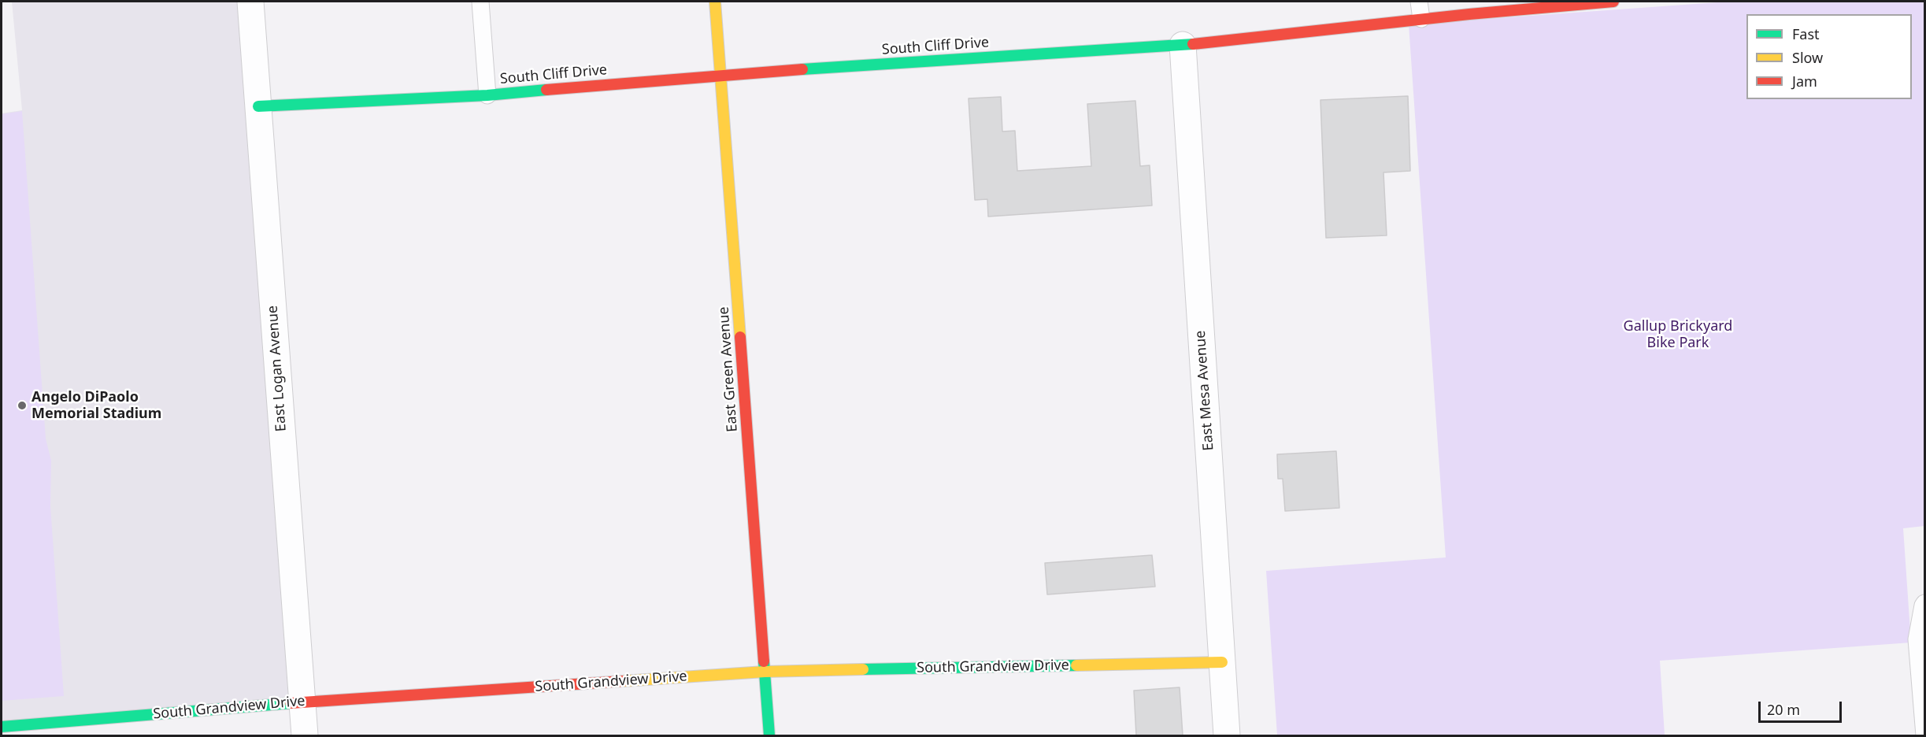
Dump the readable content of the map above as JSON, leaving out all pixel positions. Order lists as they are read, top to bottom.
{
  "streets": {
    "street": [
      "South Cliff Drive",
      "East Logan Avenue",
      "East Green Avenue",
      "East Mesa Avenue",
      "South Grandview Drive"
    ]
  },
  "crossings": [
    ["South Cliff Drive", "East Logan Avenue"],
    ["South Cliff Drive", "East Green Avenue"],
    ["South Cliff Drive", "East Mesa Avenue"],
    ["East Logan Avenue", "South Grandview Drive"],
    ["East Green Avenue", "South Grandview Drive"],
    ["East Mesa Avenue", "South Grandview Drive"]
  ],
  "parks": ["Gallup Brickyard Bike Park"],
  "places": ["Angelo DiPaolo Memorial Stadium"],
  "legend": ["Fast", "Slow", "Jam"],
  "scale_bar": "20 m"
}
